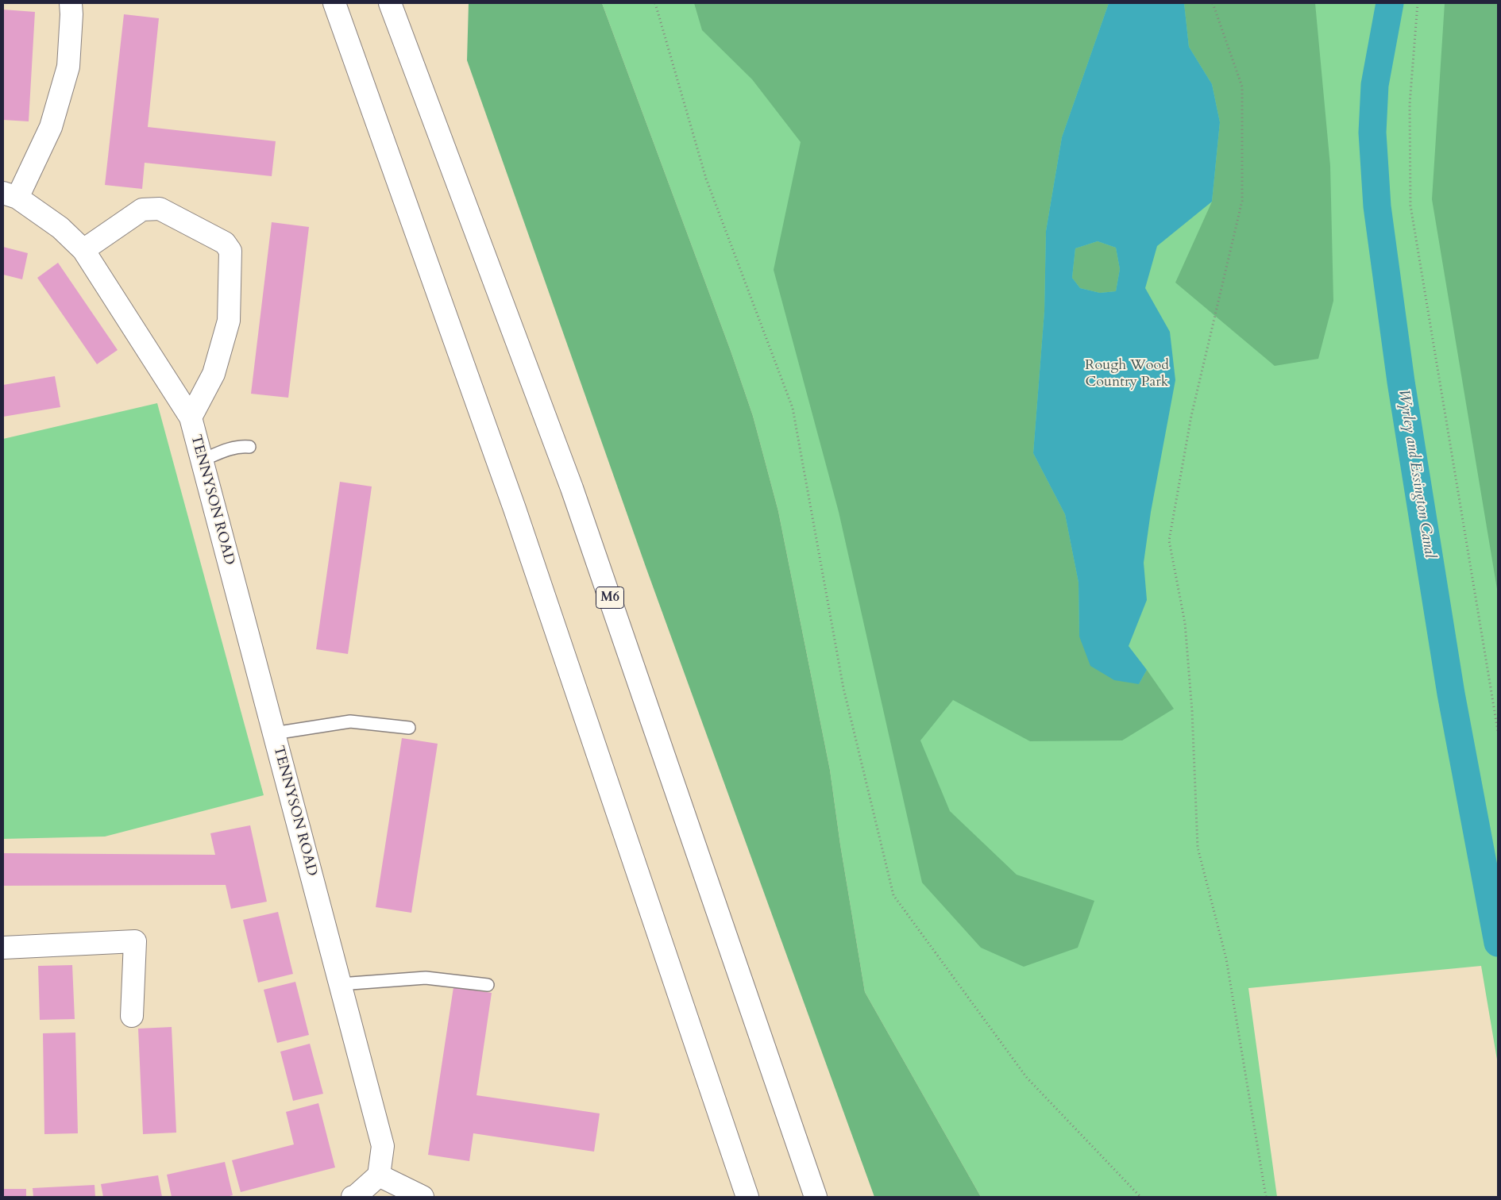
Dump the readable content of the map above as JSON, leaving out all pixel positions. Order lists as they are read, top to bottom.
{
  "streets": {
    "main road": ["TENNYSON ROAD", "M6"]
  },
  "water": ["Wyrley and Essington Canal"],
  "parks": ["Rough Wood Country Park"]
}
